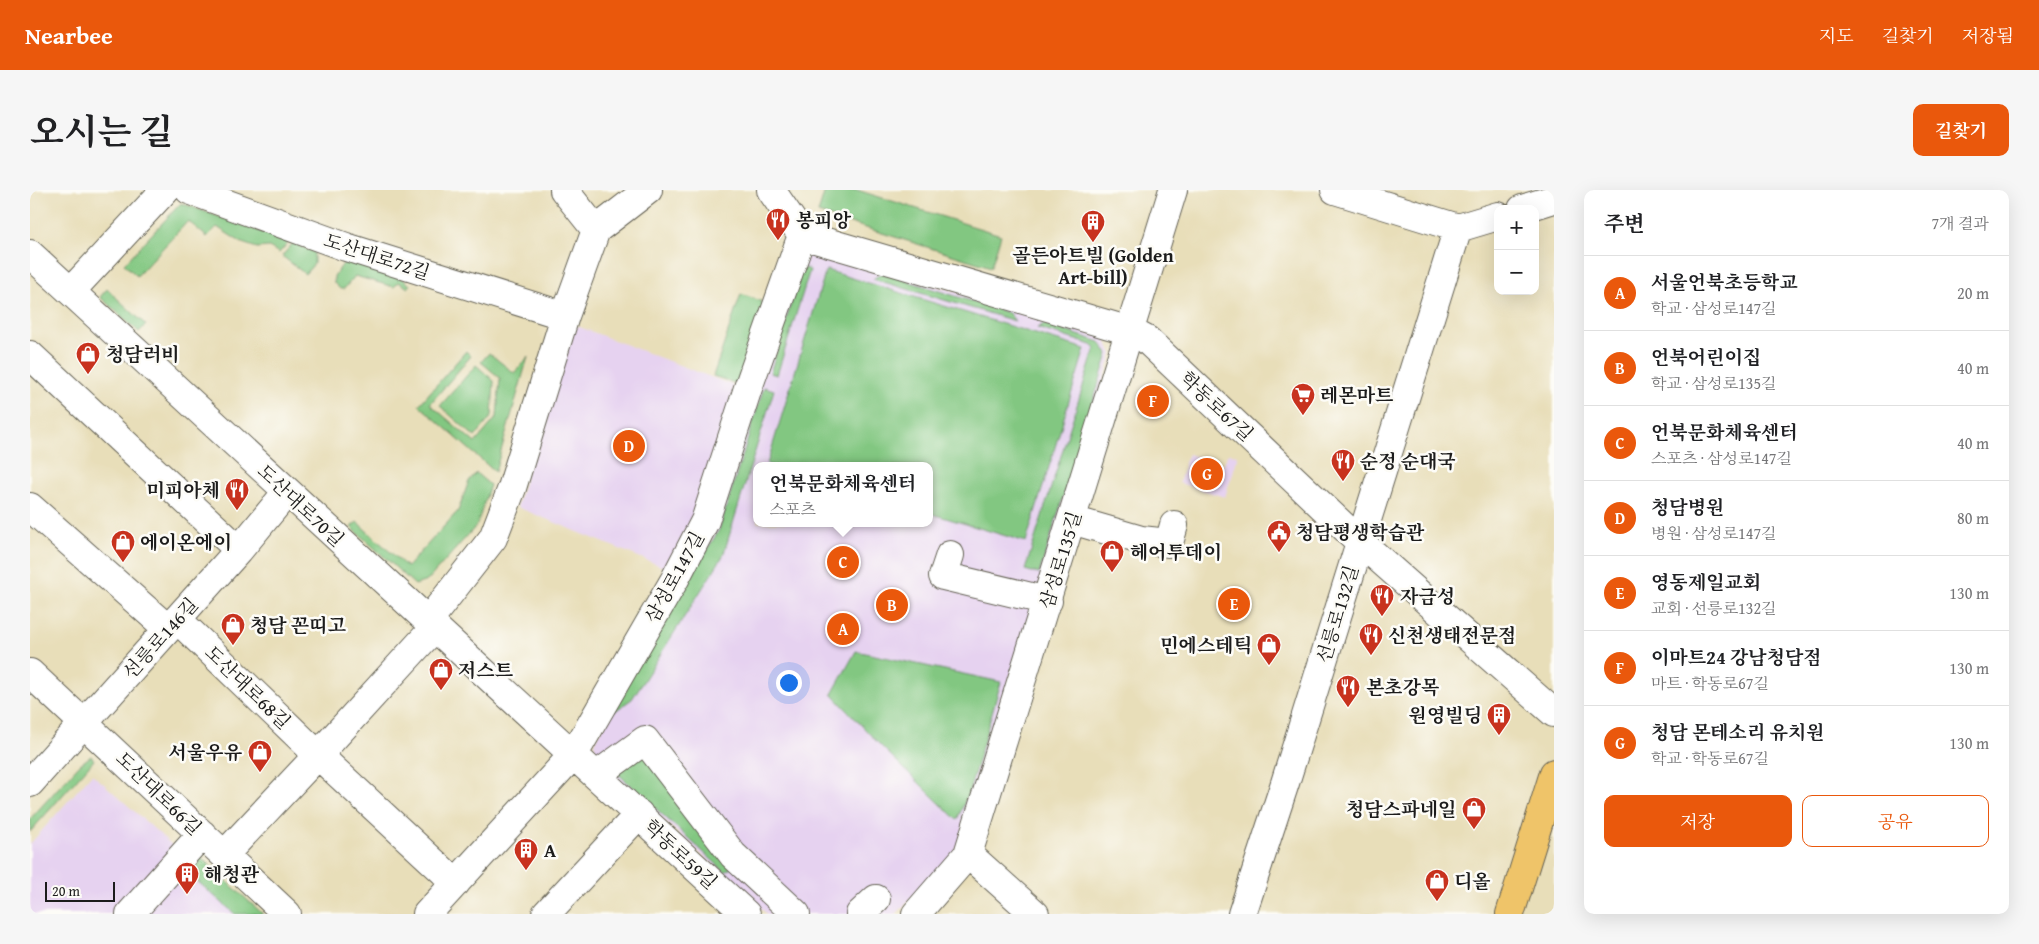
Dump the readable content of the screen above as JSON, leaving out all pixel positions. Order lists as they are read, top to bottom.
{
  "streets": {
    "street": [
      "도산대로72길",
      "학동로67길",
      "도산대로70길",
      "삼성로135길",
      "삼성로147길",
      "선릉로132길",
      "선릉로146길",
      "도산대로68길",
      "도산대로66길",
      "학동로59길"
    ]
  },
  "crossings": [
    ["학동로67길", "삼성로135길"],
    ["학동로67길", "삼성로147길"],
    ["학동로67길", "선릉로132길"],
    ["도산대로70길", "삼성로147길"],
    ["도산대로70길", "선릉로146길"],
    ["도산대로70길", "학동로59길"],
    ["삼성로147길", "도산대로68길"],
    ["삼성로147길", "학동로59길"],
    ["선릉로146길", "도산대로68길"],
    ["선릉로146길", "도산대로66길"]
  ],
  "places": {
    "restaurant": [
      "봉피앙",
      "순정 순대국",
      "미피아체",
      "자금성",
      "신천생태전문점",
      "본초강목"
    ],
    "building": [
      "골든아트빌 (Golden Art-bill)",
      "원영빌딩",
      "A",
      "해청관"
    ],
    "shop": [
      "청담러비",
      "에이온에이",
      "헤어투데이",
      "청담 꼰띠고",
      "민에스테틱",
      "저스트",
      "서울우유",
      "청담스파네일",
      "디올"
    ],
    "supermarket": ["레몬마트"],
    "public building": ["청담평생학습관"]
  },
  "scale_bar": "20 m",
  "page": {
    "header": "Nearbee",
    "nav": ["지도", "길찾기", "저장됨"],
    "title": "오시는 길",
    "buttons": [
      "길찾기",
      ["저장", "공유"]
    ],
    "heading": ["주변", "7개 결과"],
    "map_buttons": ["+", "−"],
    "list": [
      {
        "mark": "A",
        "name": "서울언북초등학교",
        "note": "학교 · 삼성로147길",
        "value": "20 m"
      },
      {
        "mark": "B",
        "name": "언북어린이집",
        "note": "학교 · 삼성로135길",
        "value": "40 m"
      },
      {
        "mark": "C",
        "name": "언북문화체육센터",
        "note": "스포츠 · 삼성로147길",
        "value": "40 m"
      },
      {
        "mark": "D",
        "name": "청담병원",
        "note": "병원 · 삼성로147길",
        "value": "80 m"
      },
      {
        "mark": "E",
        "name": "영동제일교회",
        "note": "교회 · 선릉로132길",
        "value": "130 m"
      },
      {
        "mark": "F",
        "name": "이마트24 강남청담점",
        "note": "마트 · 학동로67길",
        "value": "130 m"
      },
      {
        "mark": "G",
        "name": "청담 몬테소리 유치원",
        "note": "학교 · 학동로67길",
        "value": "130 m"
      }
    ],
    "pins": [
      "F",
      "D",
      "G",
      "C",
      "E",
      "B",
      "A"
    ],
    "popup": ["언북문화체육센터", "스포츠"],
    "scale": "20 m"
  }
}
